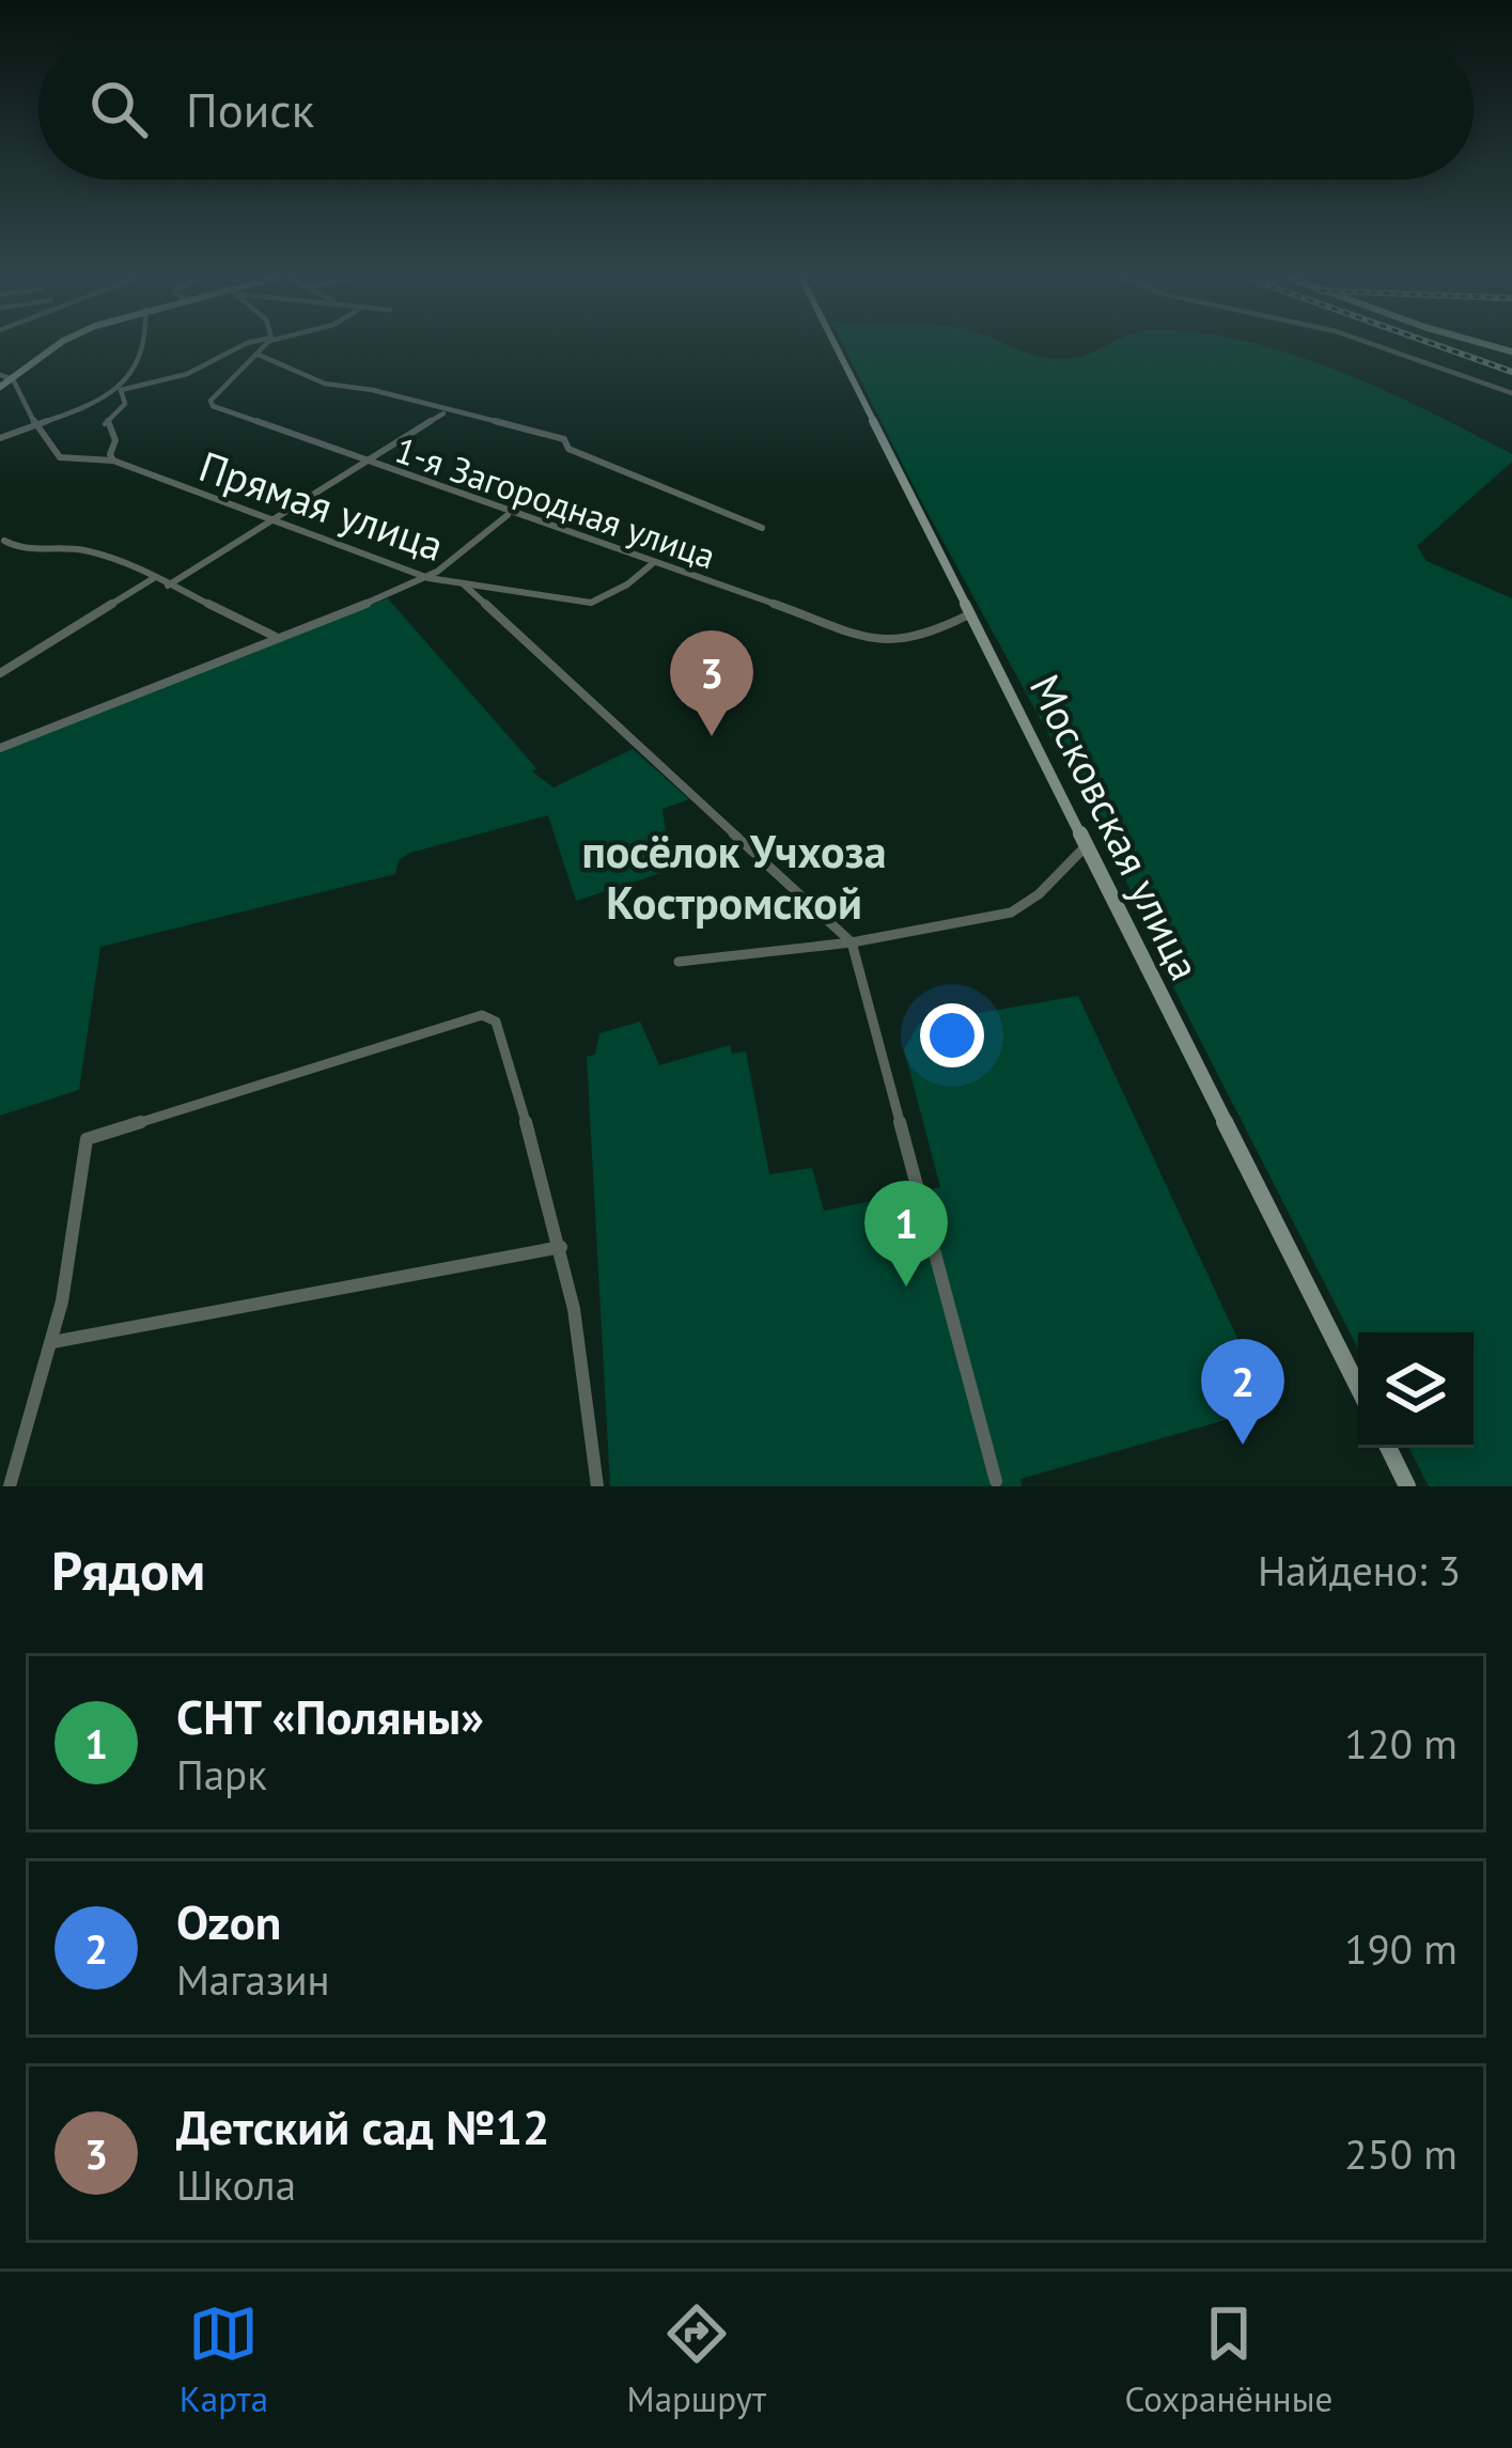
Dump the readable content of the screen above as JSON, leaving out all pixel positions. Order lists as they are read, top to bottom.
{
  "streets": {
    "main road": ["Московская улица"],
    "street": ["1-я Загородная улица", "Прямая улица"]
  },
  "crossings": [
    ["1-я Загородная улица", "Прямая улица"],
    ["1-я Загородная улица", "Московская улица"]
  ],
  "districts": ["посёлок Учхоза Костромской"],
  "page": {
    "search": "Поиск",
    "pins": ["3", "1", "2"],
    "heading": ["Рядом", "Найдено: 3"],
    "list": [
      {
        "mark": "1",
        "name": "СНТ «Поляны»",
        "note": "Парк",
        "value": "120 m"
      },
      {
        "mark": "2",
        "name": "Ozon",
        "note": "Магазин",
        "value": "190 m"
      },
      {
        "mark": "3",
        "name": "Детский сад №12",
        "note": "Школа",
        "value": "250 m"
      }
    ],
    "nav": ["Карта", "Маршрут", "Сохранённые"]
  }
}
